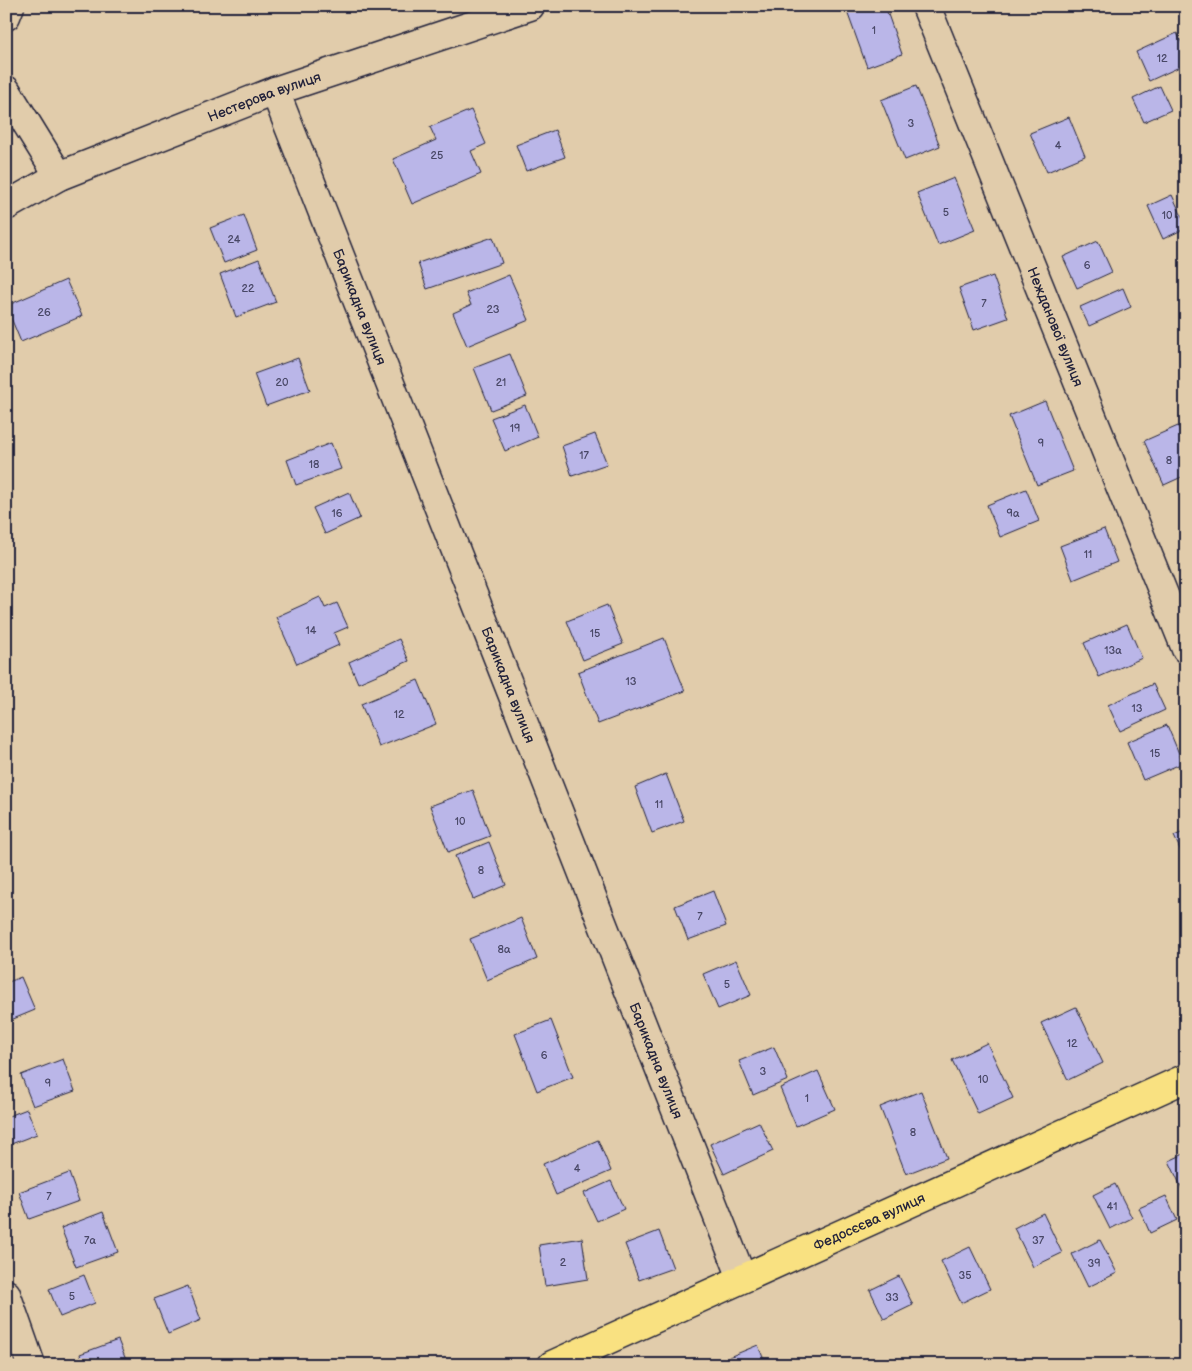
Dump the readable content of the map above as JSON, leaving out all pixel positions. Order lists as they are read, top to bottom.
{
  "streets": {
    "main road": ["Федосєєва вулиця"],
    "street": ["Нестерова вулиця", "Барикадна вулиця", "Нежданової вулиця"]
  },
  "crossings": [
    ["Нестерова вулиця", "Барикадна вулиця"],
    ["Барикадна вулиця", "Федосєєва вулиця"]
  ],
  "house_numbers": [
    "1",
    "12",
    "3",
    "4",
    "25",
    "5",
    "10",
    "24",
    "6",
    "22",
    "7",
    "23",
    "26",
    "20",
    "21",
    "19",
    "9",
    "17",
    "8",
    "18",
    "16",
    "9а",
    "11",
    "14",
    "15",
    "13а",
    "13",
    "13",
    "12",
    "15",
    "11",
    "10",
    "8",
    "7",
    "8а",
    "5",
    "12",
    "6",
    "3",
    "10",
    "9",
    "1",
    "8",
    "4",
    "7",
    "41",
    "7а",
    "37",
    "2",
    "39",
    "35",
    "5",
    "33"
  ]
}
